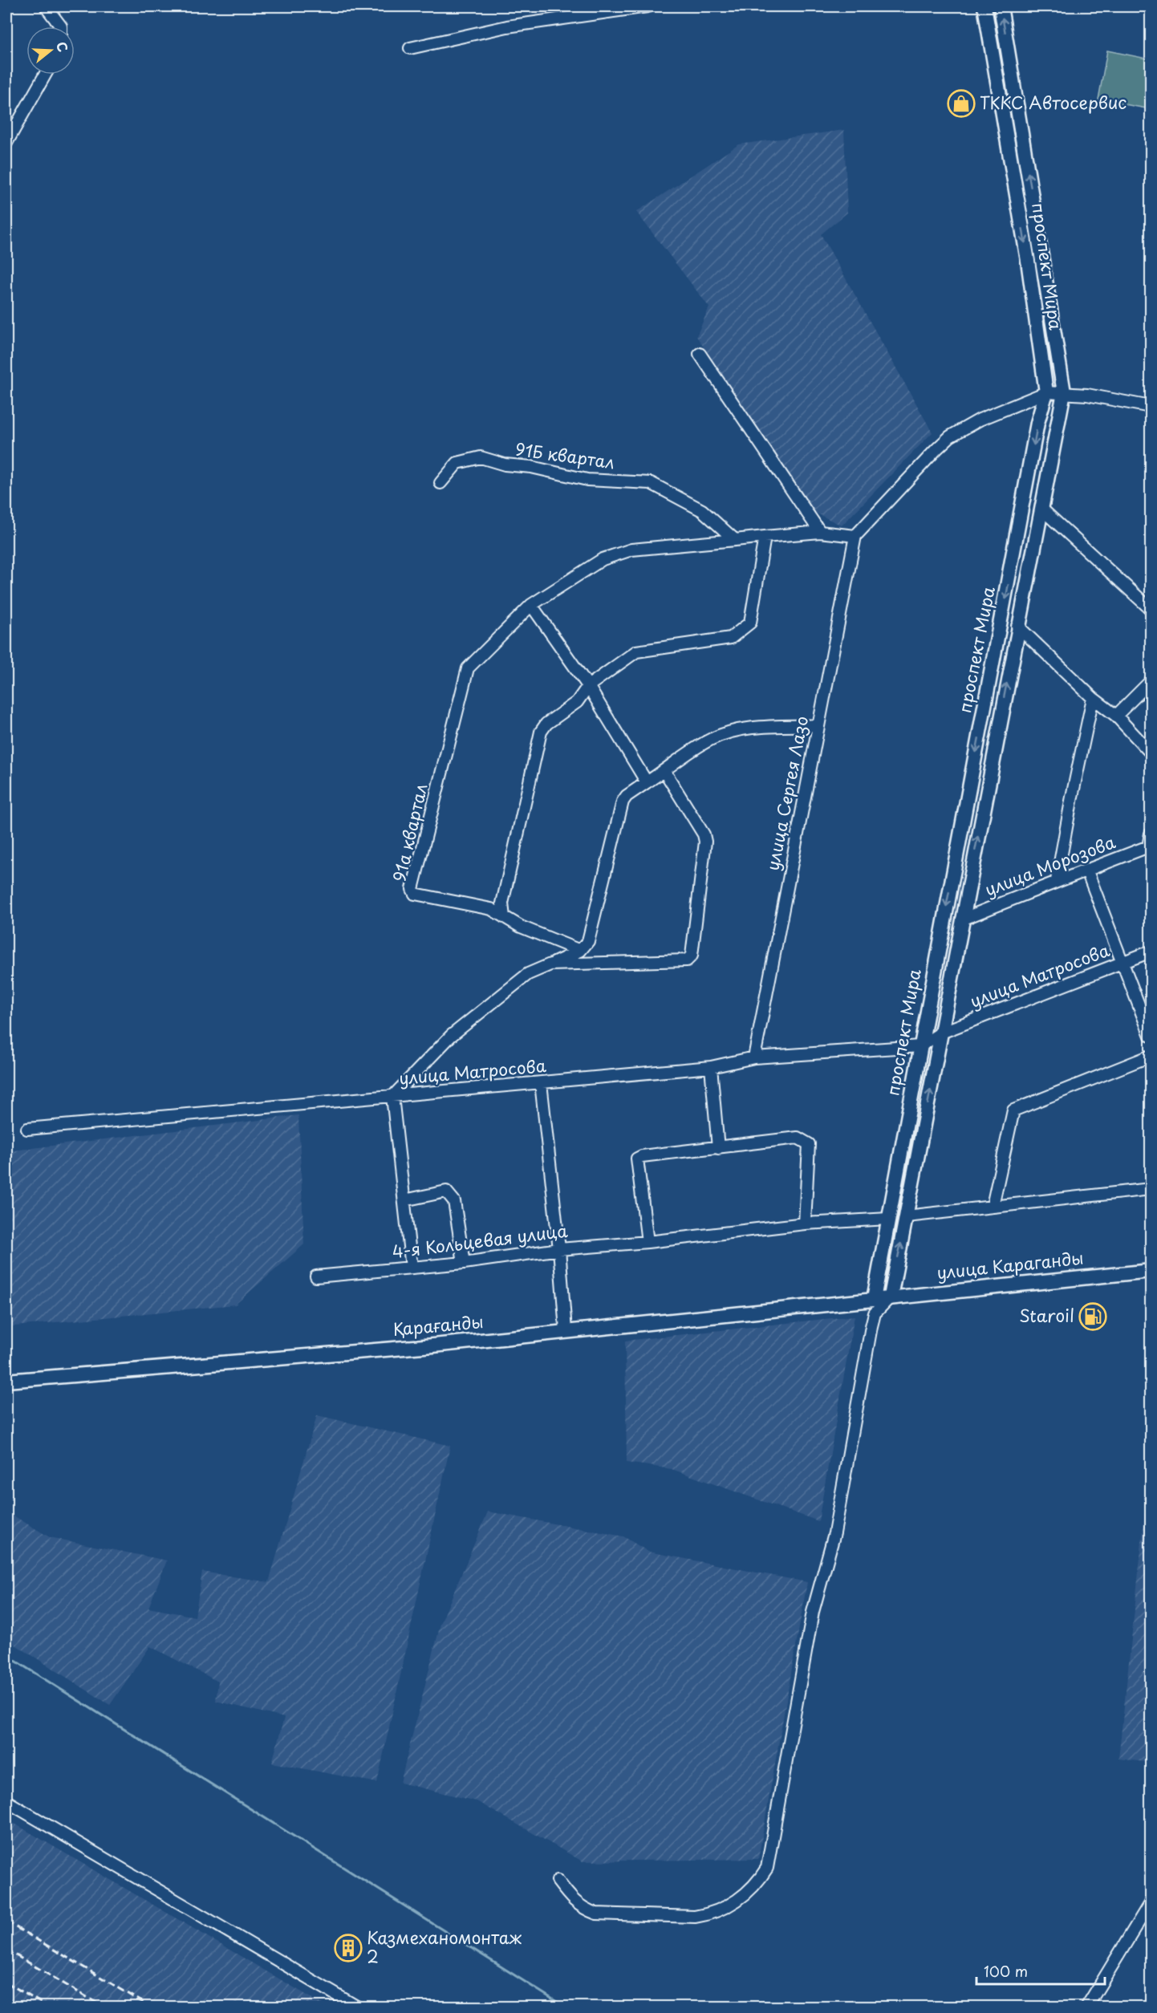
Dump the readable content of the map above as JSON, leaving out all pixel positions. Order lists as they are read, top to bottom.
{
  "streets": {
    "main road": ["проспект Мира", "улица Караганды", "Қарағанды"],
    "street": [
      "91Б квартал",
      "улица Сергея Лазо",
      "91а квартал",
      "улица Морозова",
      "улица Матросова",
      "4-я Кольцевая улица"
    ]
  },
  "crossings": [
    ["проспект Мира", "улица Морозова"],
    ["проспект Мира", "улица Матросова"],
    ["проспект Мира", "4-я Кольцевая улица"],
    ["проспект Мира", "улица Караганды"],
    ["проспект Мира", "Қарағанды"],
    ["улица Сергея Лазо", "улица Матросова"],
    ["улица Караганды", "Қарағанды"]
  ],
  "places": {
    "shop": ["ТККС Автосервис"],
    "fuel station": ["Staroil"],
    "building": ["Казмеханомонтаж 2"]
  },
  "scale_bar": "100 m",
  "north": "right"
}
